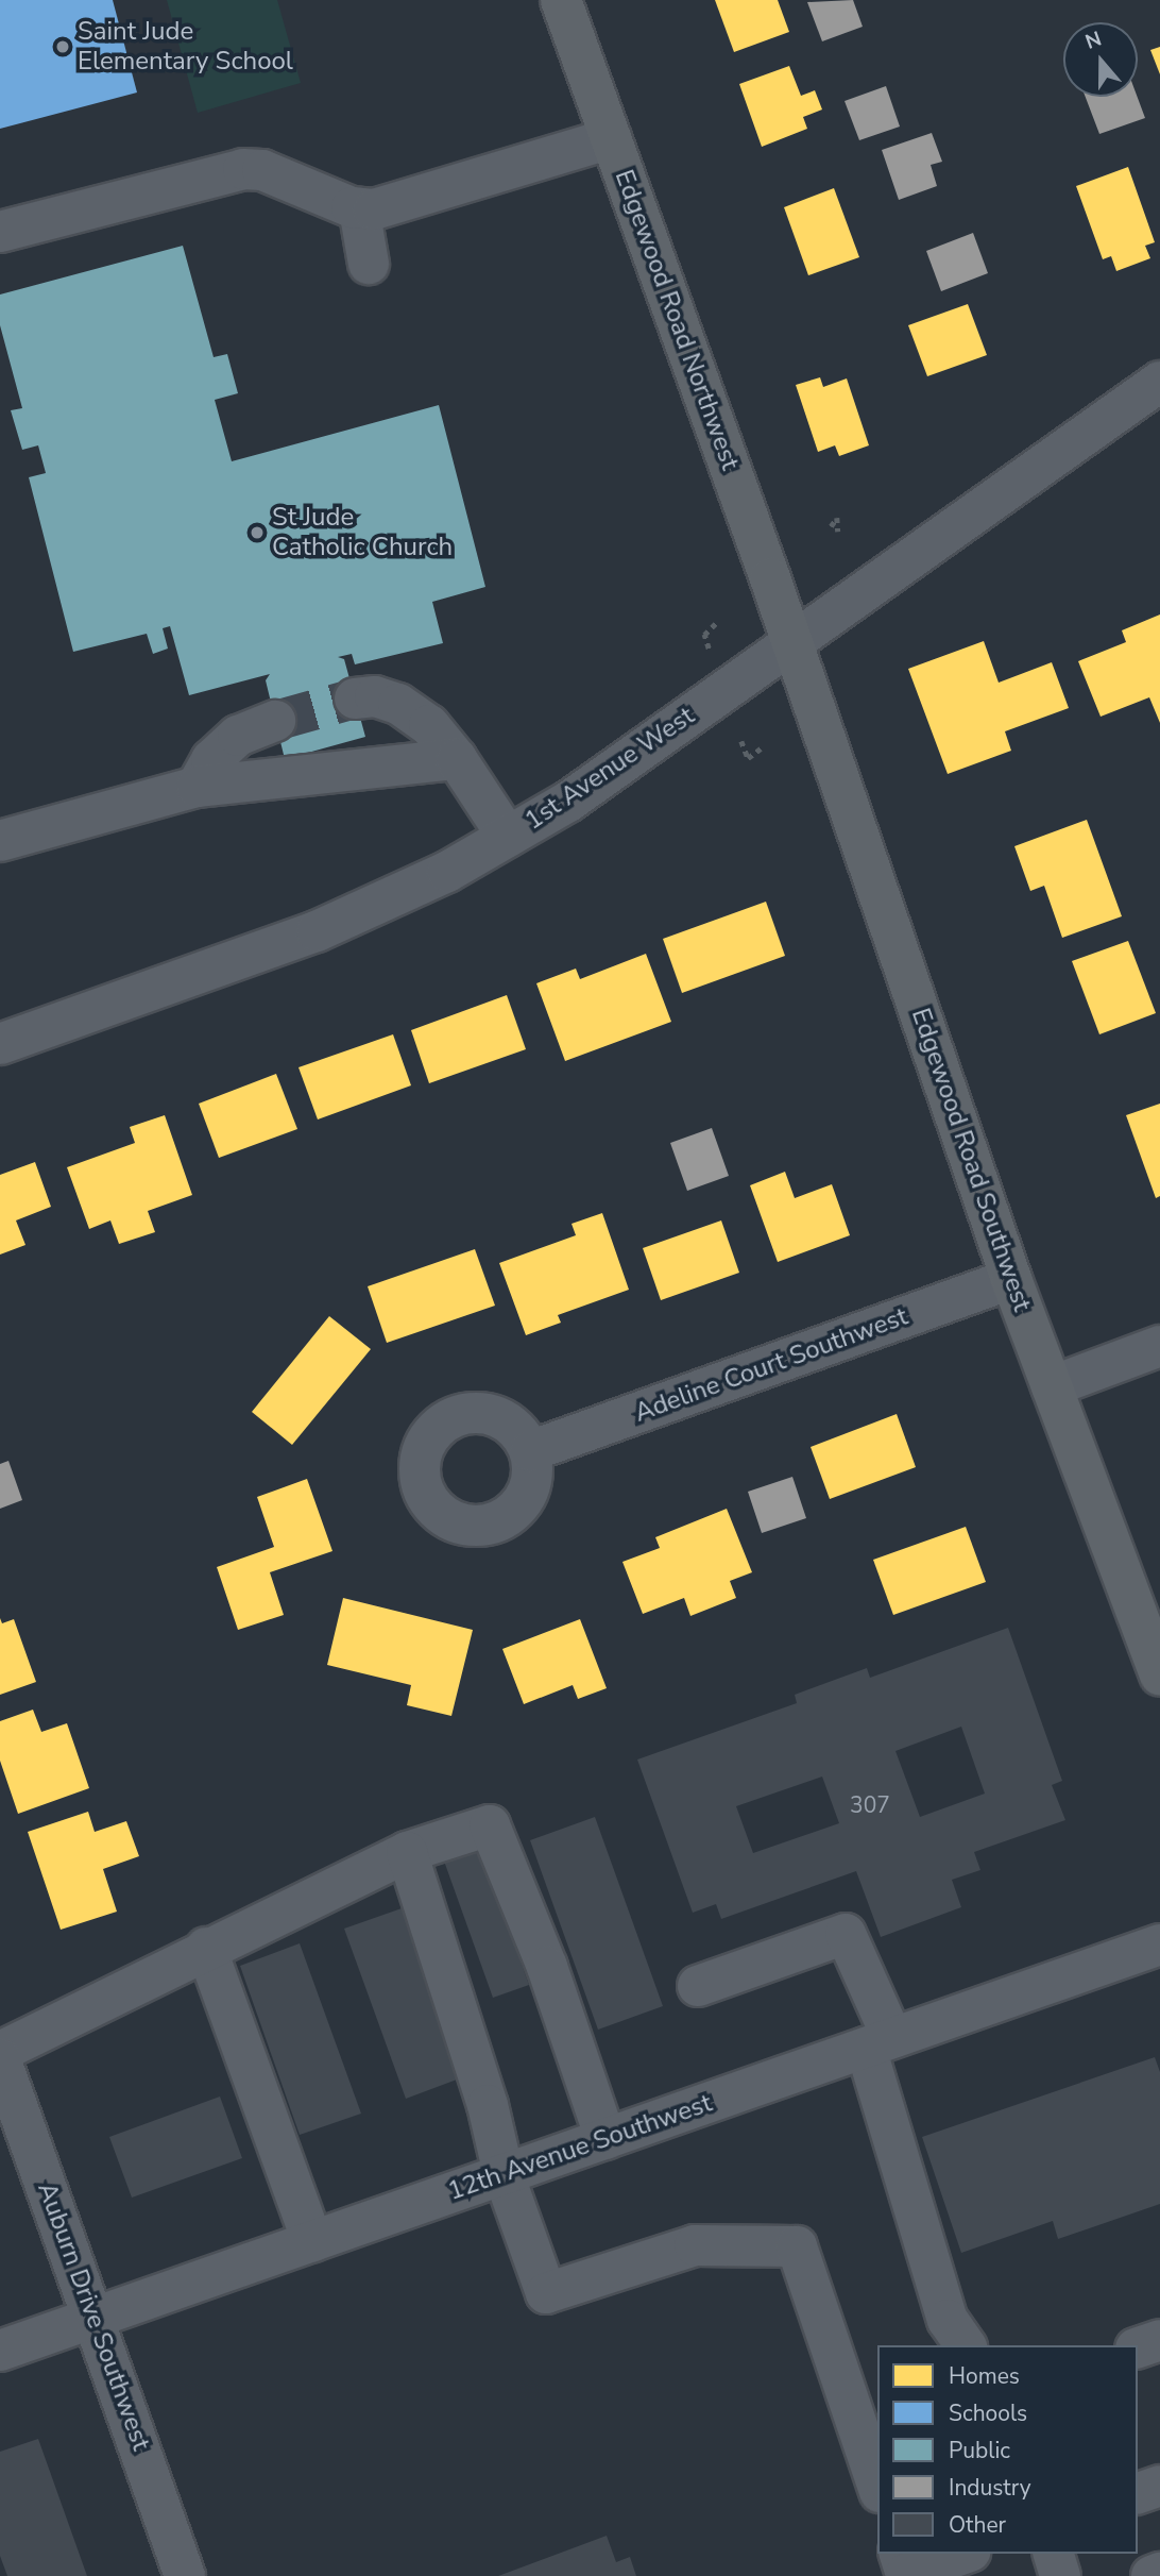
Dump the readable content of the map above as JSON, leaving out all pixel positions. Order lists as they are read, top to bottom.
{
  "streets": {
    "main road": ["Edgewood Road Northwest", "Edgewood Road Southwest"],
    "street": [
      "1st Avenue West",
      "Adeline Court Southwest",
      "12th Avenue Southwest",
      "Auburn Drive Southwest"
    ]
  },
  "crossings": [
    ["Edgewood Road Northwest", "1st Avenue West"],
    ["Edgewood Road Northwest", "Edgewood Road Southwest"],
    ["1st Avenue West", "Edgewood Road Southwest"],
    ["Edgewood Road Southwest", "Adeline Court Southwest"],
    ["12th Avenue Southwest", "Auburn Drive Southwest"]
  ],
  "places": ["Saint Jude Elementary School", "St Jude Catholic Church"],
  "house_numbers": ["307"],
  "legend": [
    "Homes",
    "Schools",
    "Public",
    "Industry",
    "Other"
  ],
  "north": "top"
}
